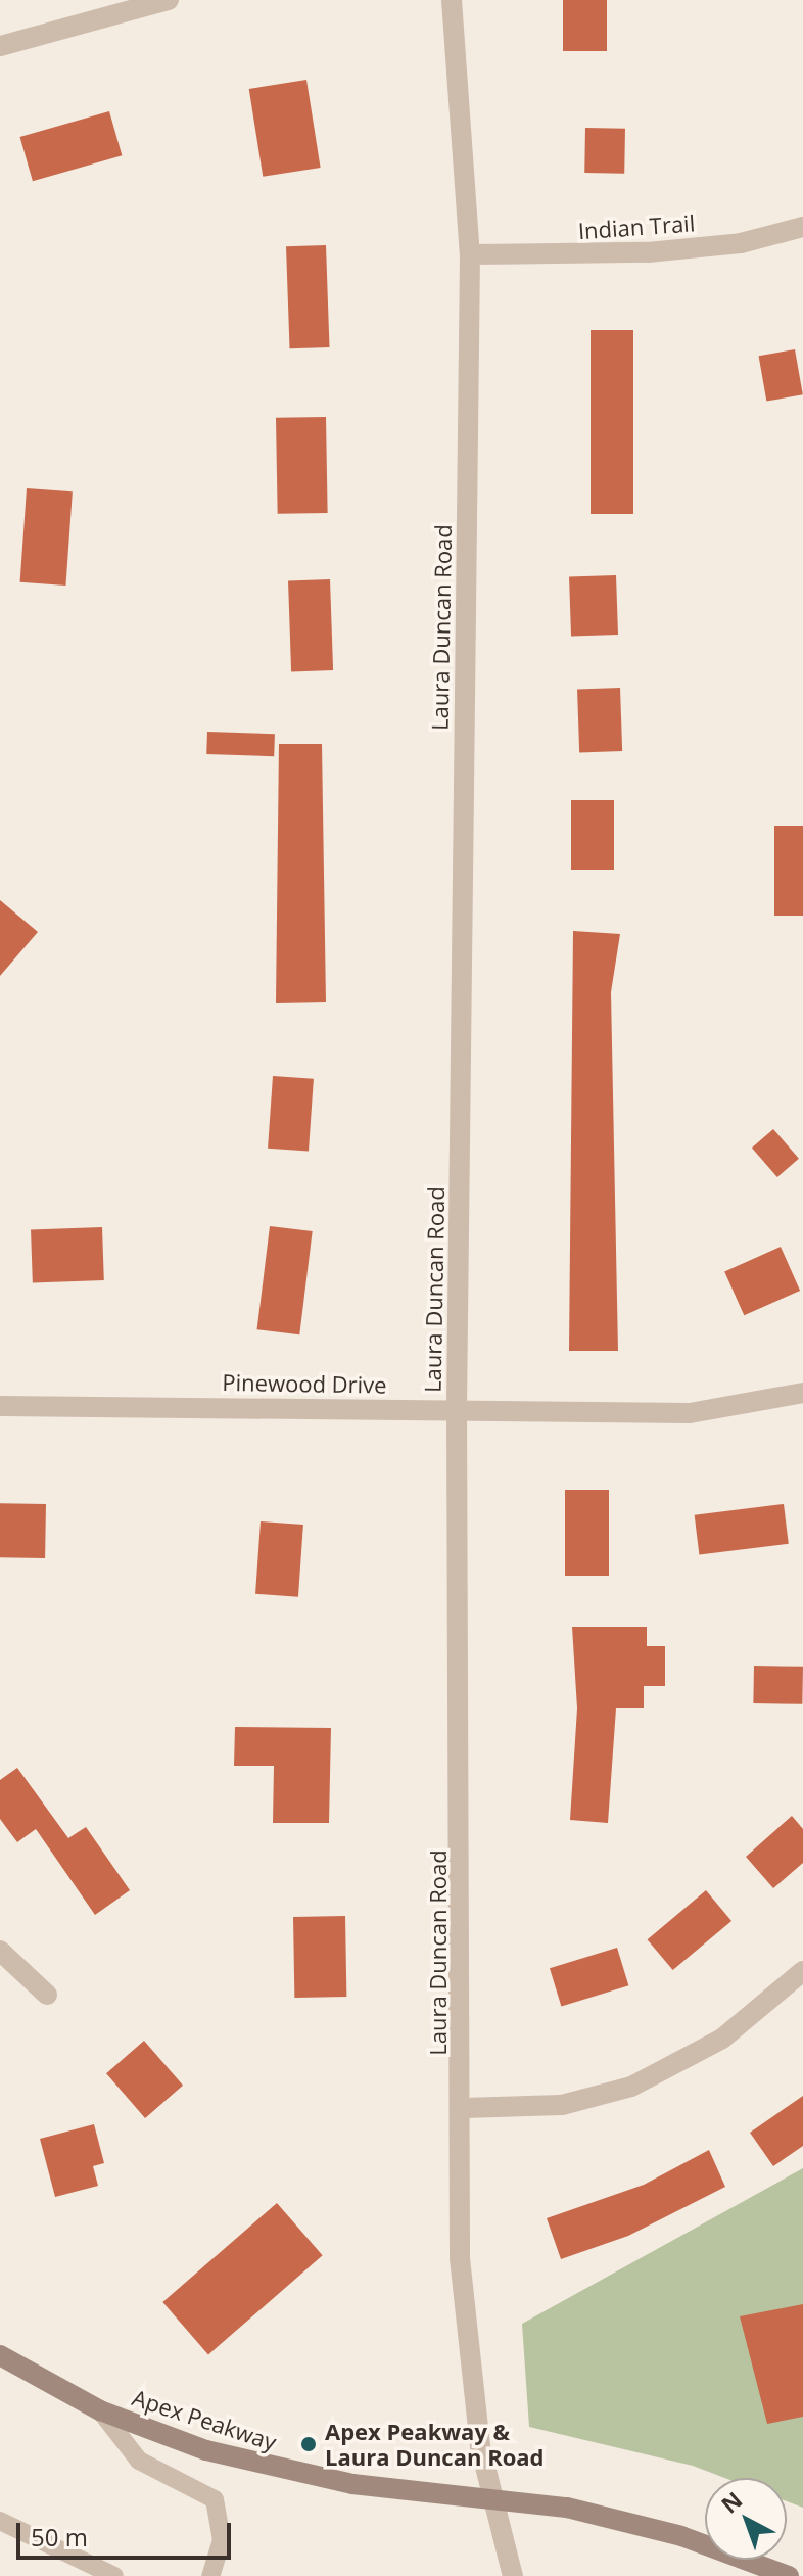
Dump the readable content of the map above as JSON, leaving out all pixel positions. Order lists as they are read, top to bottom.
{
  "streets": {
    "main road": ["Apex Peakway"],
    "street": ["Indian Trail", "Laura Duncan Road", "Pinewood Drive"]
  },
  "crossings": [
    ["Indian Trail", "Laura Duncan Road"],
    ["Laura Duncan Road", "Pinewood Drive"],
    ["Laura Duncan Road", "Apex Peakway"]
  ],
  "places": ["Apex Peakway & Laura Duncan Road"],
  "scale_bar": "50 m",
  "north": "top left"
}
